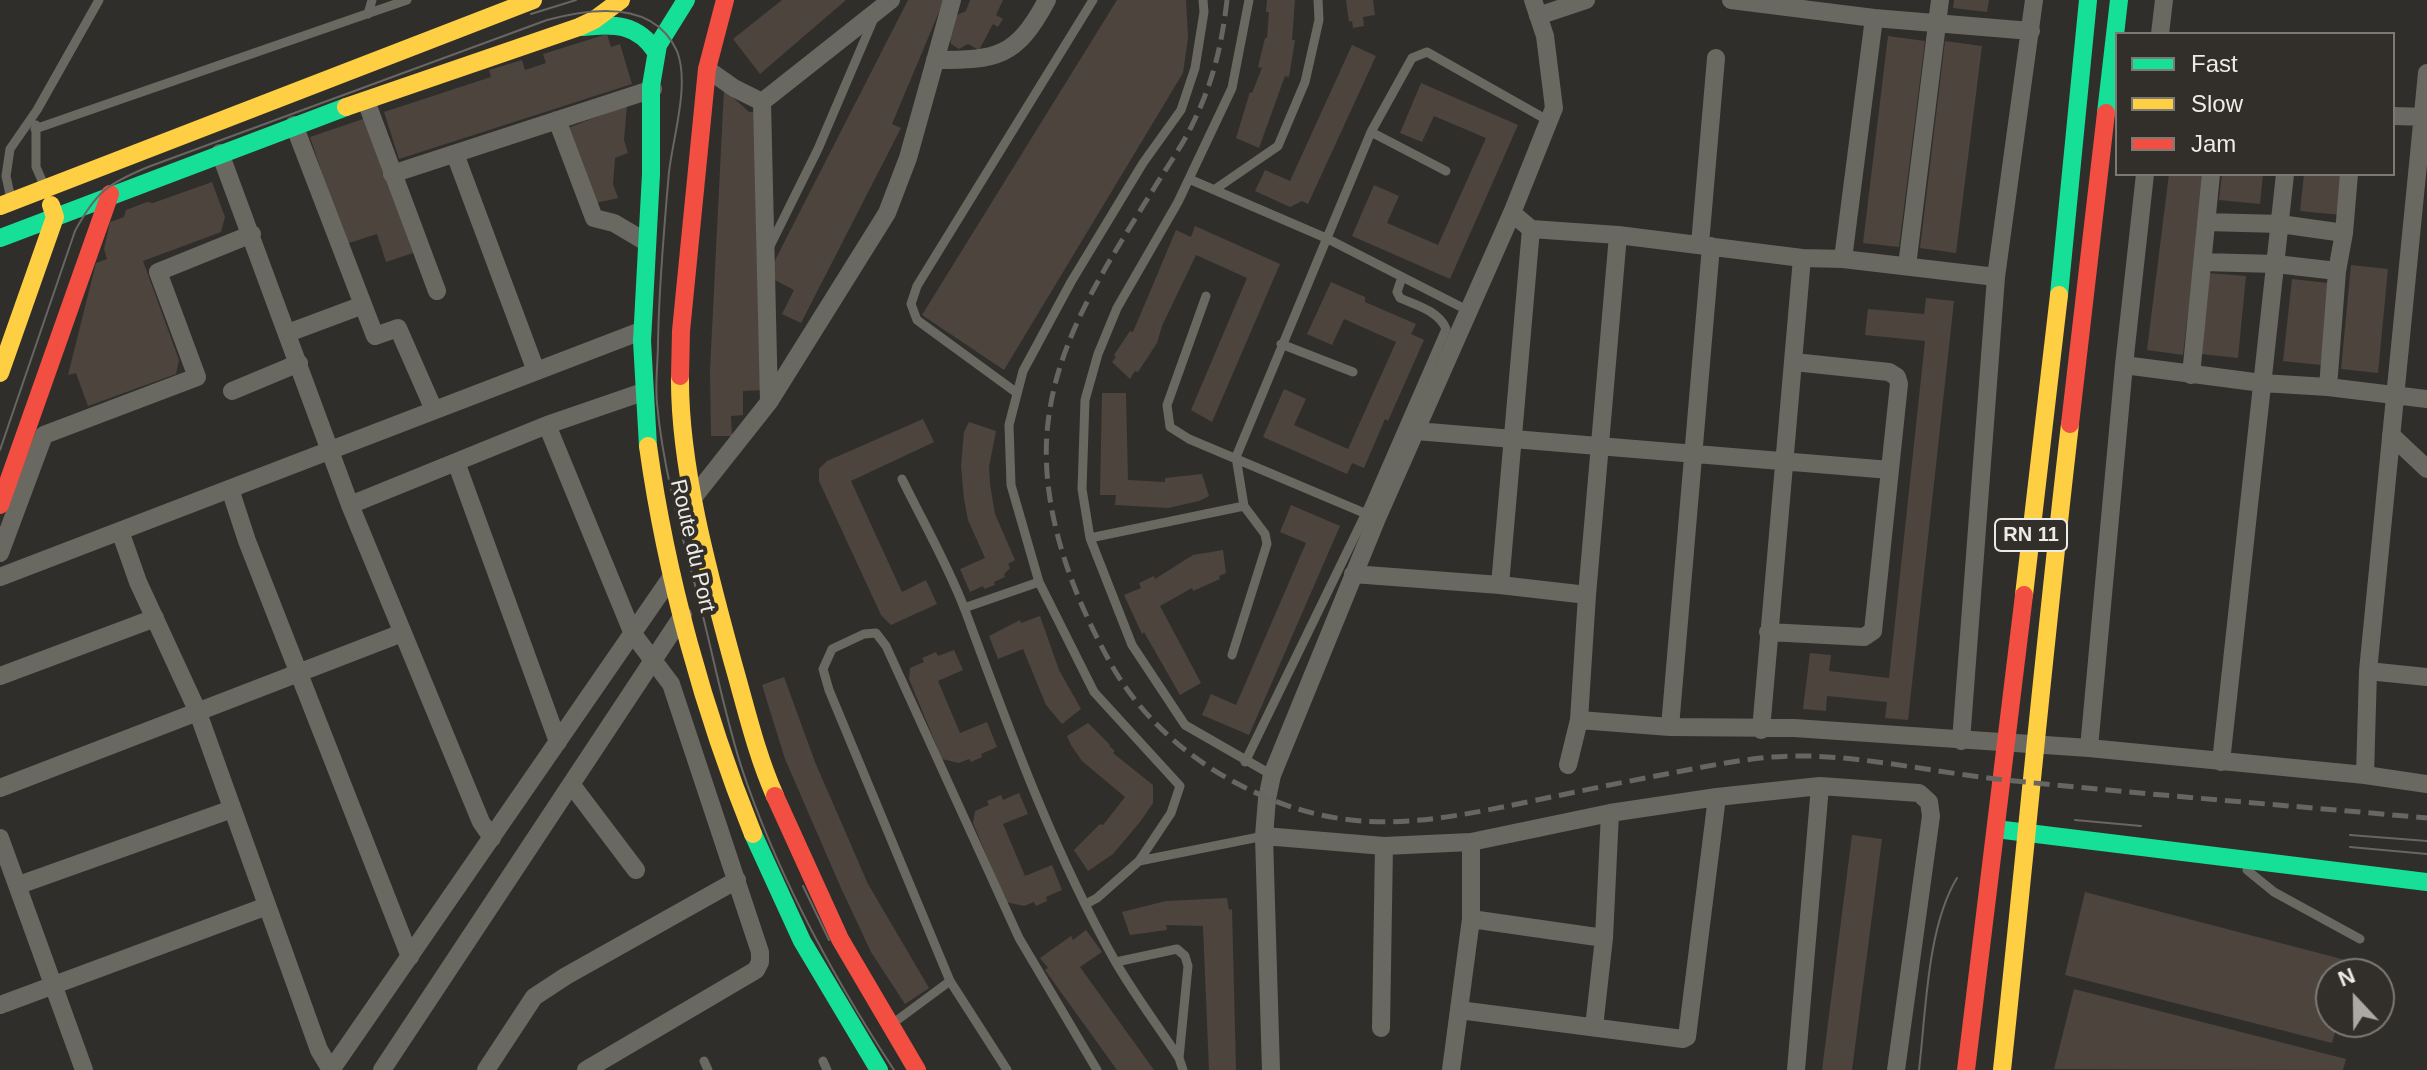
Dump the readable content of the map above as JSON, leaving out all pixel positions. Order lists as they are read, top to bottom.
{
  "streets": {
    "main road": ["RN 11", "Route du Port"]
  },
  "legend": ["Fast", "Slow", "Jam"],
  "north": "top"
}
